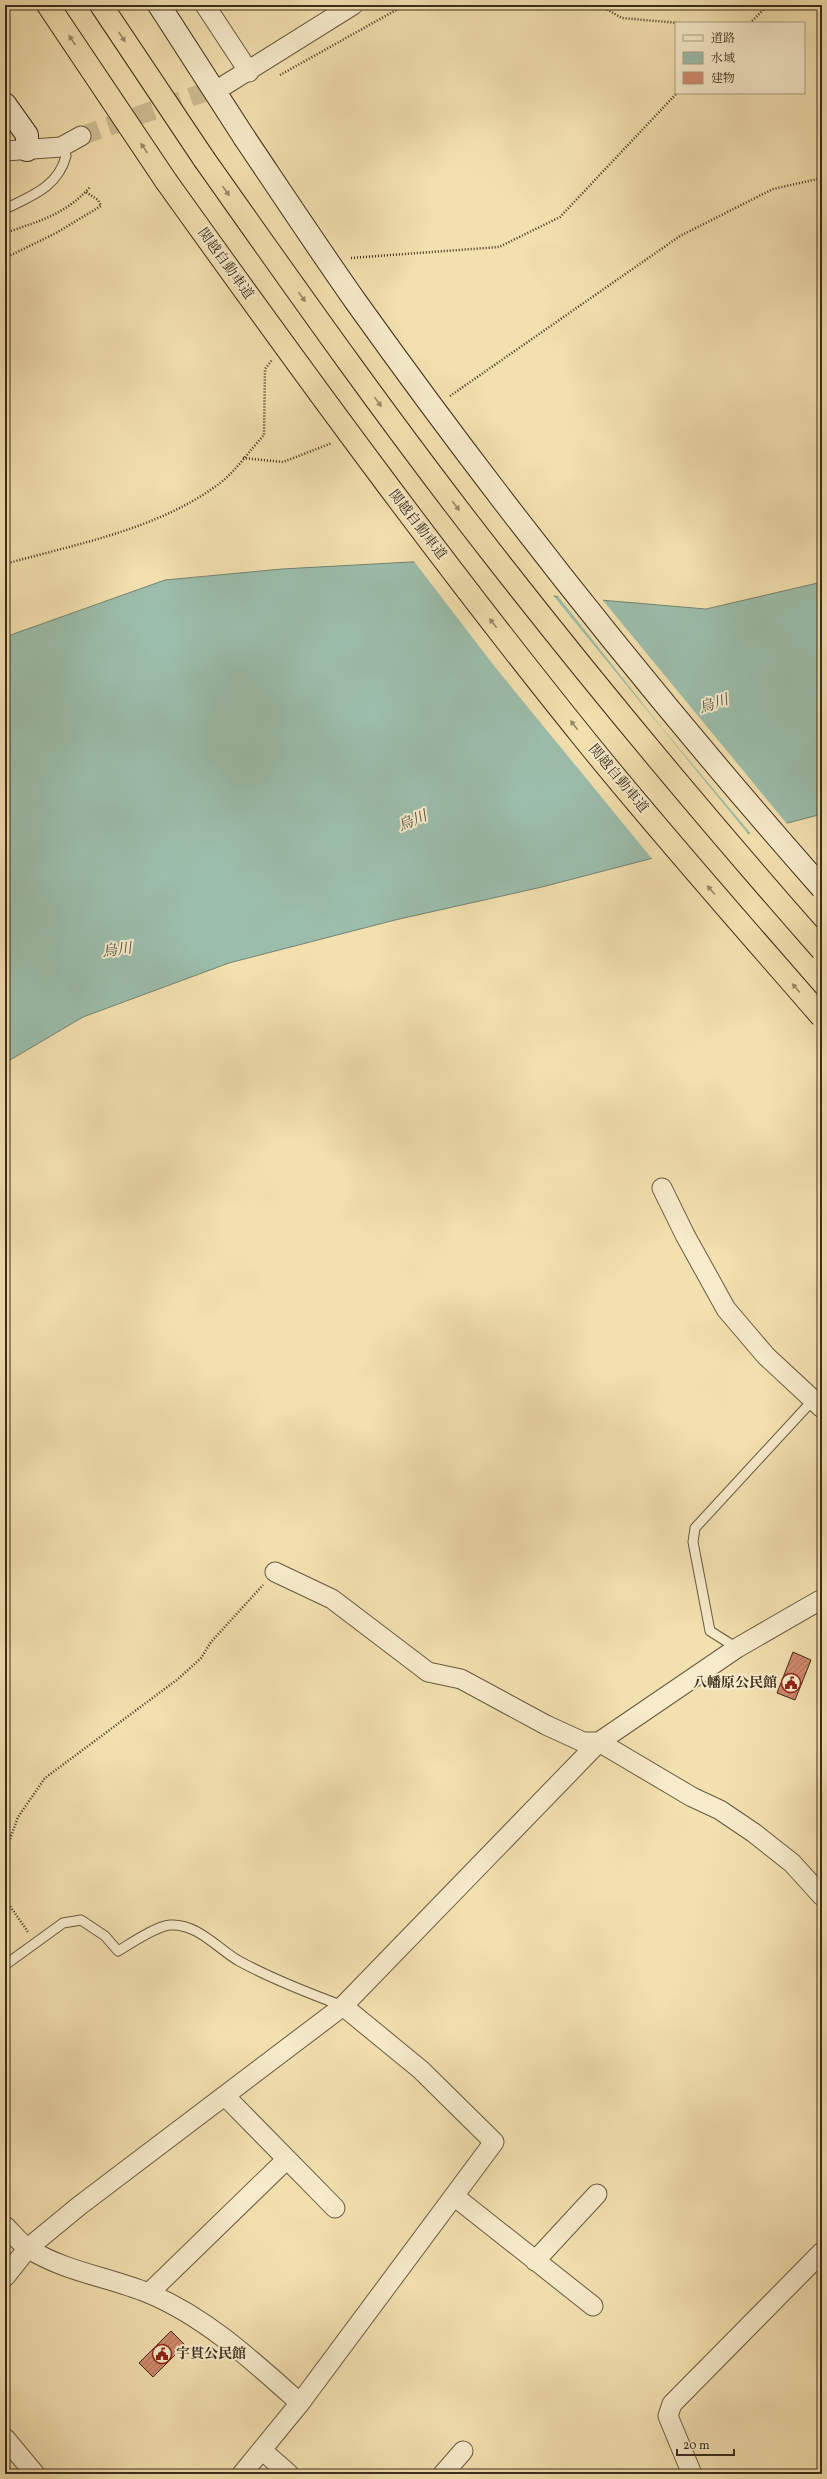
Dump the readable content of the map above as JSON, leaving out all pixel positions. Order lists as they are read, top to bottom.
{
  "streets": {
    "highway": ["関越自動車道"]
  },
  "water": ["烏川"],
  "places": {
    "public building": ["八幡原公民館", "宇貫公民館"]
  },
  "legend": ["道路", "水域", "建物"],
  "scale_bar": "20 m"
}
